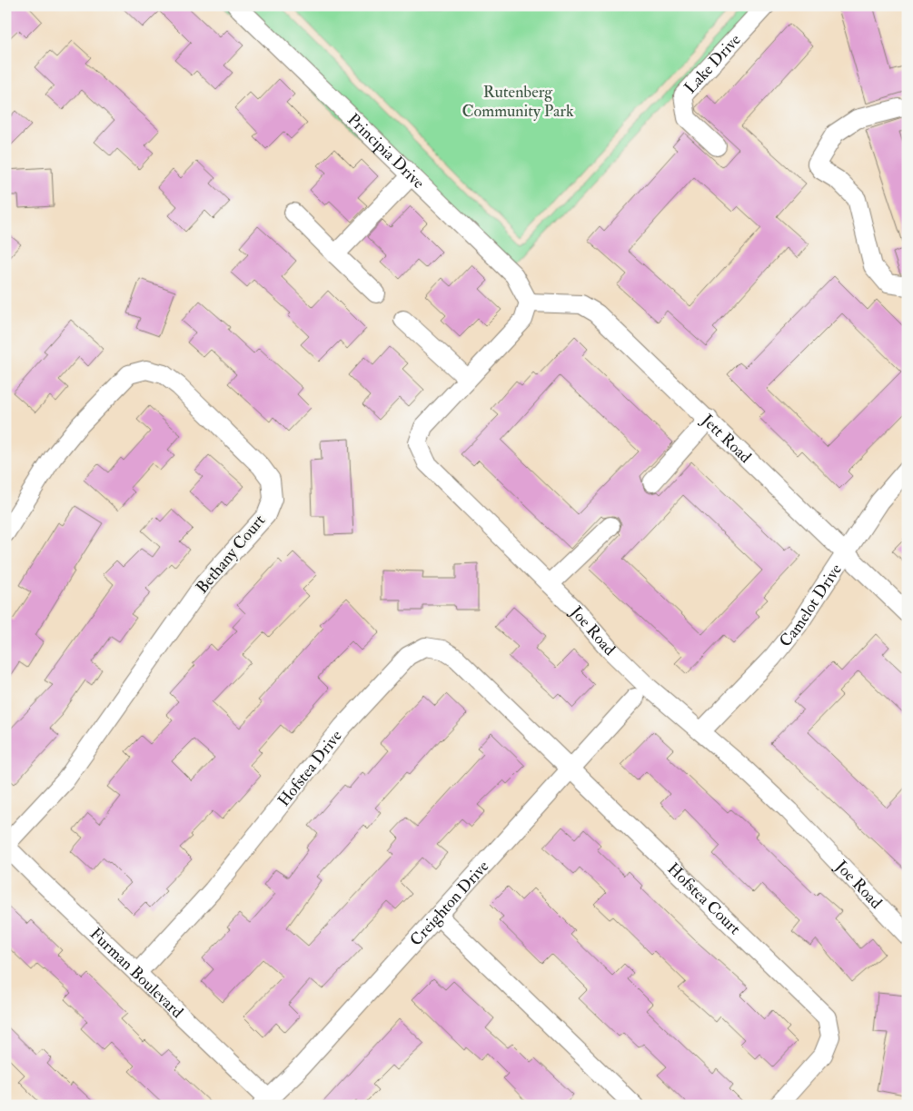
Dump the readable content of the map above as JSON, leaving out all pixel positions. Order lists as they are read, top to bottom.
{
  "streets": {
    "street": [
      "Lake Drive",
      "Principia Drive",
      "Jett Road",
      "Bethany Court",
      "Camelot Drive",
      "Joe Road",
      "Hofstea Drive",
      "Hofstea Court",
      "Creighton Drive",
      "Furman Boulevard"
    ]
  },
  "crossings": [
    ["Principia Drive", "Jett Road"],
    ["Principia Drive", "Joe Road"],
    ["Jett Road", "Camelot Drive"],
    ["Jett Road", "Joe Road"],
    ["Bethany Court", "Furman Boulevard"],
    ["Camelot Drive", "Joe Road"],
    ["Hofstea Drive", "Hofstea Court"],
    ["Hofstea Drive", "Furman Boulevard"],
    ["Hofstea Court", "Creighton Drive"],
    ["Creighton Drive", "Furman Boulevard"]
  ],
  "parks": ["Rutenberg Community Park"]
}
